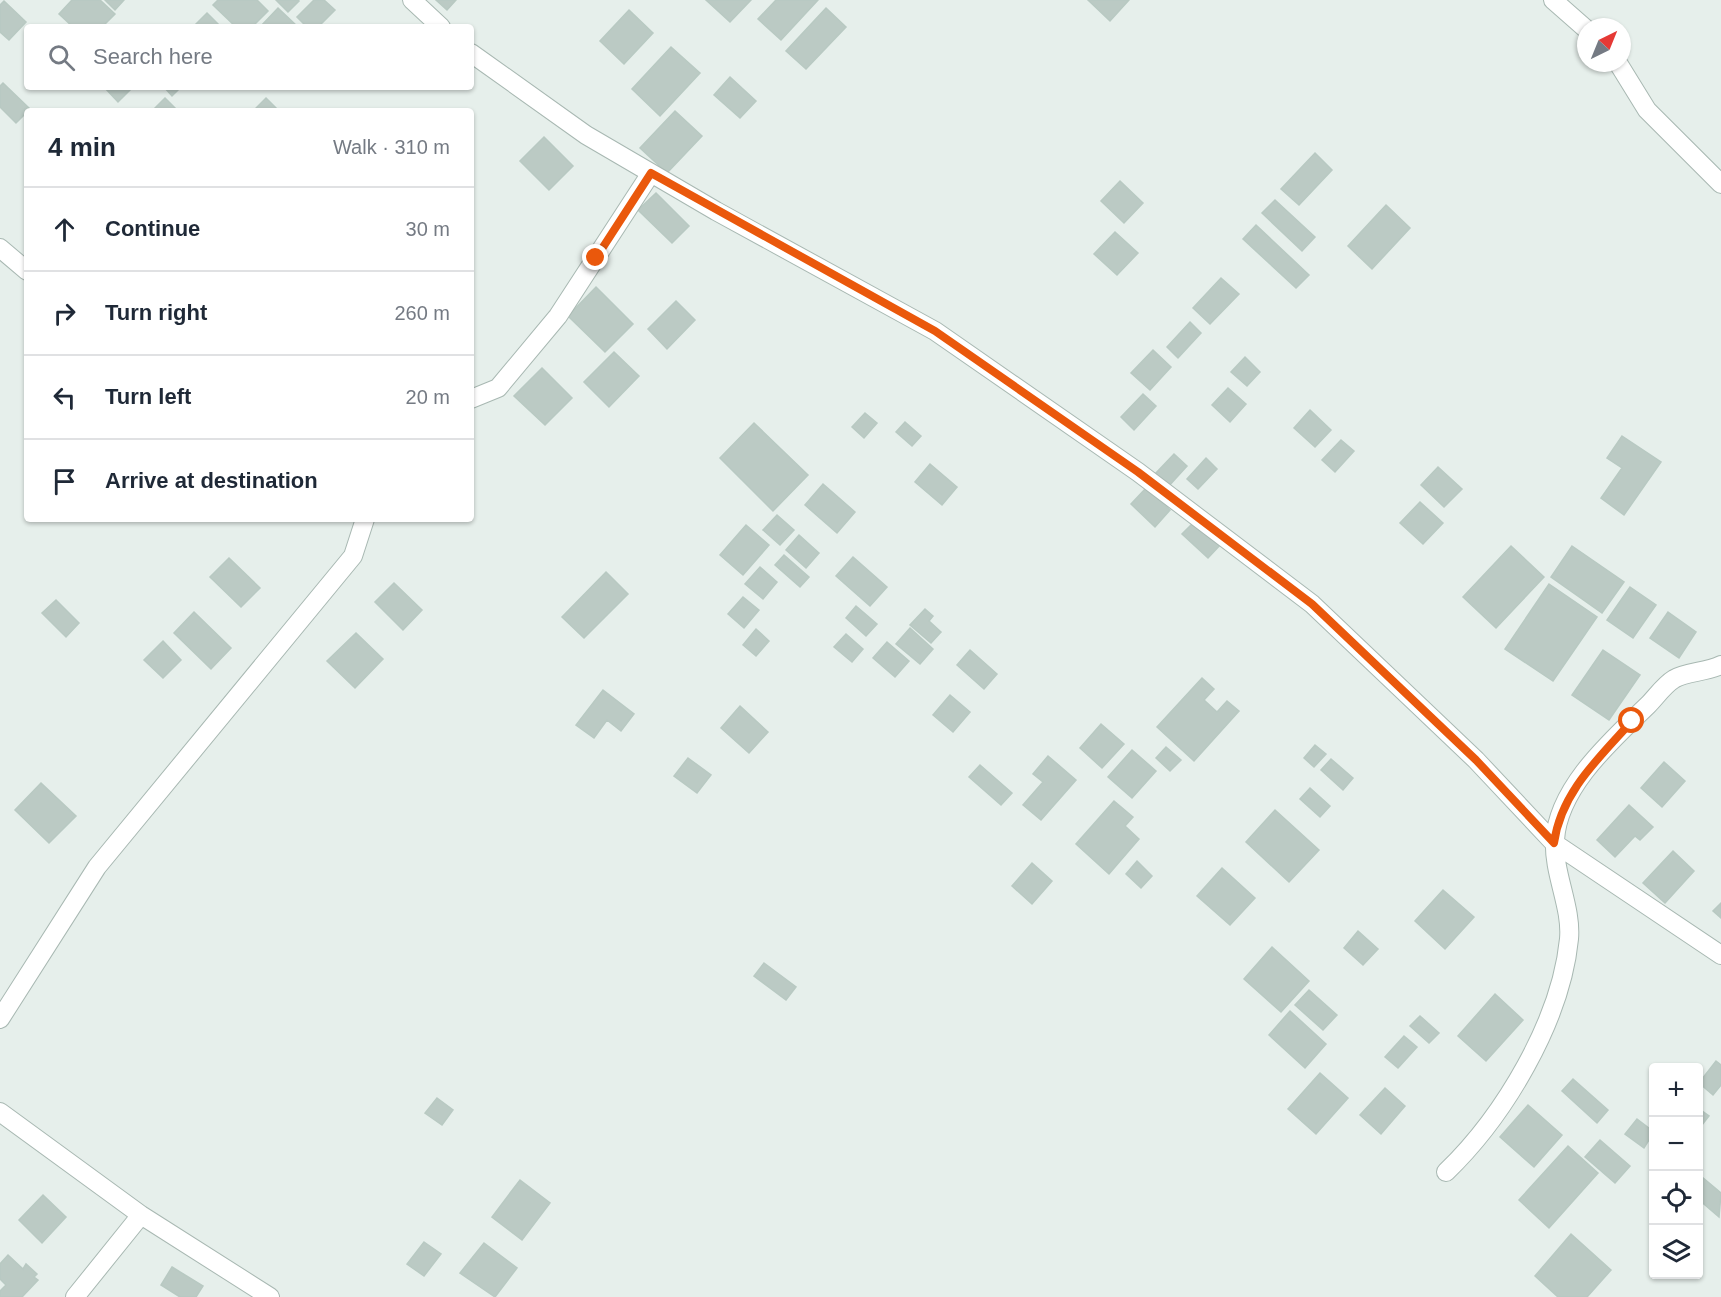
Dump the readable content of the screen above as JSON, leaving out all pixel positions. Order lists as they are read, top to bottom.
{
  "north": "top right",
  "page": {
    "search": "Search here",
    "heading": ["4 min", "Walk · 310 m"],
    "list": [
      ["Continue", "30 m"],
      ["Turn right", "260 m"],
      ["Turn left", "20 m"],
      "Arrive at destination"
    ],
    "map_buttons": ["+", "−"]
  }
}
